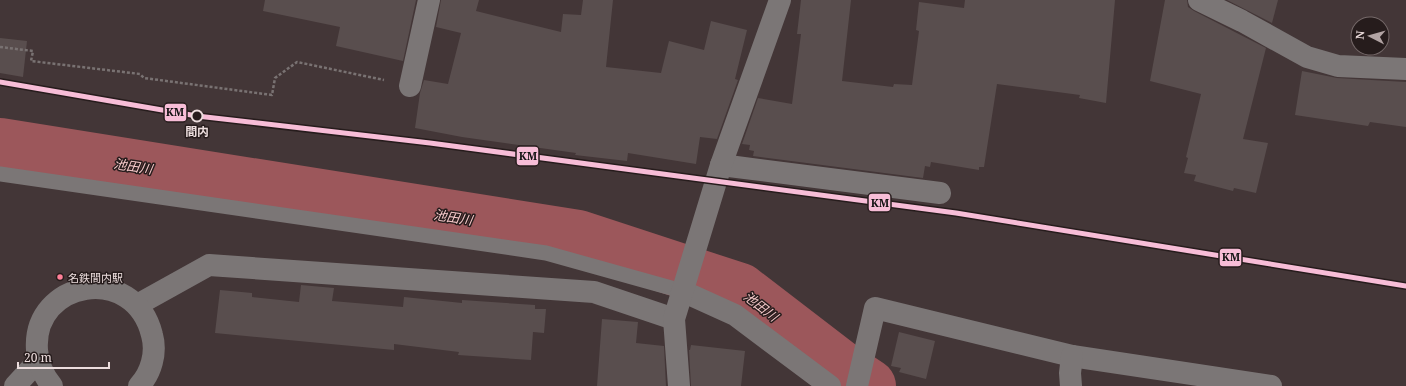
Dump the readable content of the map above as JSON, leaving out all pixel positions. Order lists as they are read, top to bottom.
{
  "water": ["池田川"],
  "places": ["間内", "名鉄間内駅"],
  "lines": ["transit line KM"],
  "scale_bar": "20 m",
  "north": "left"
}
